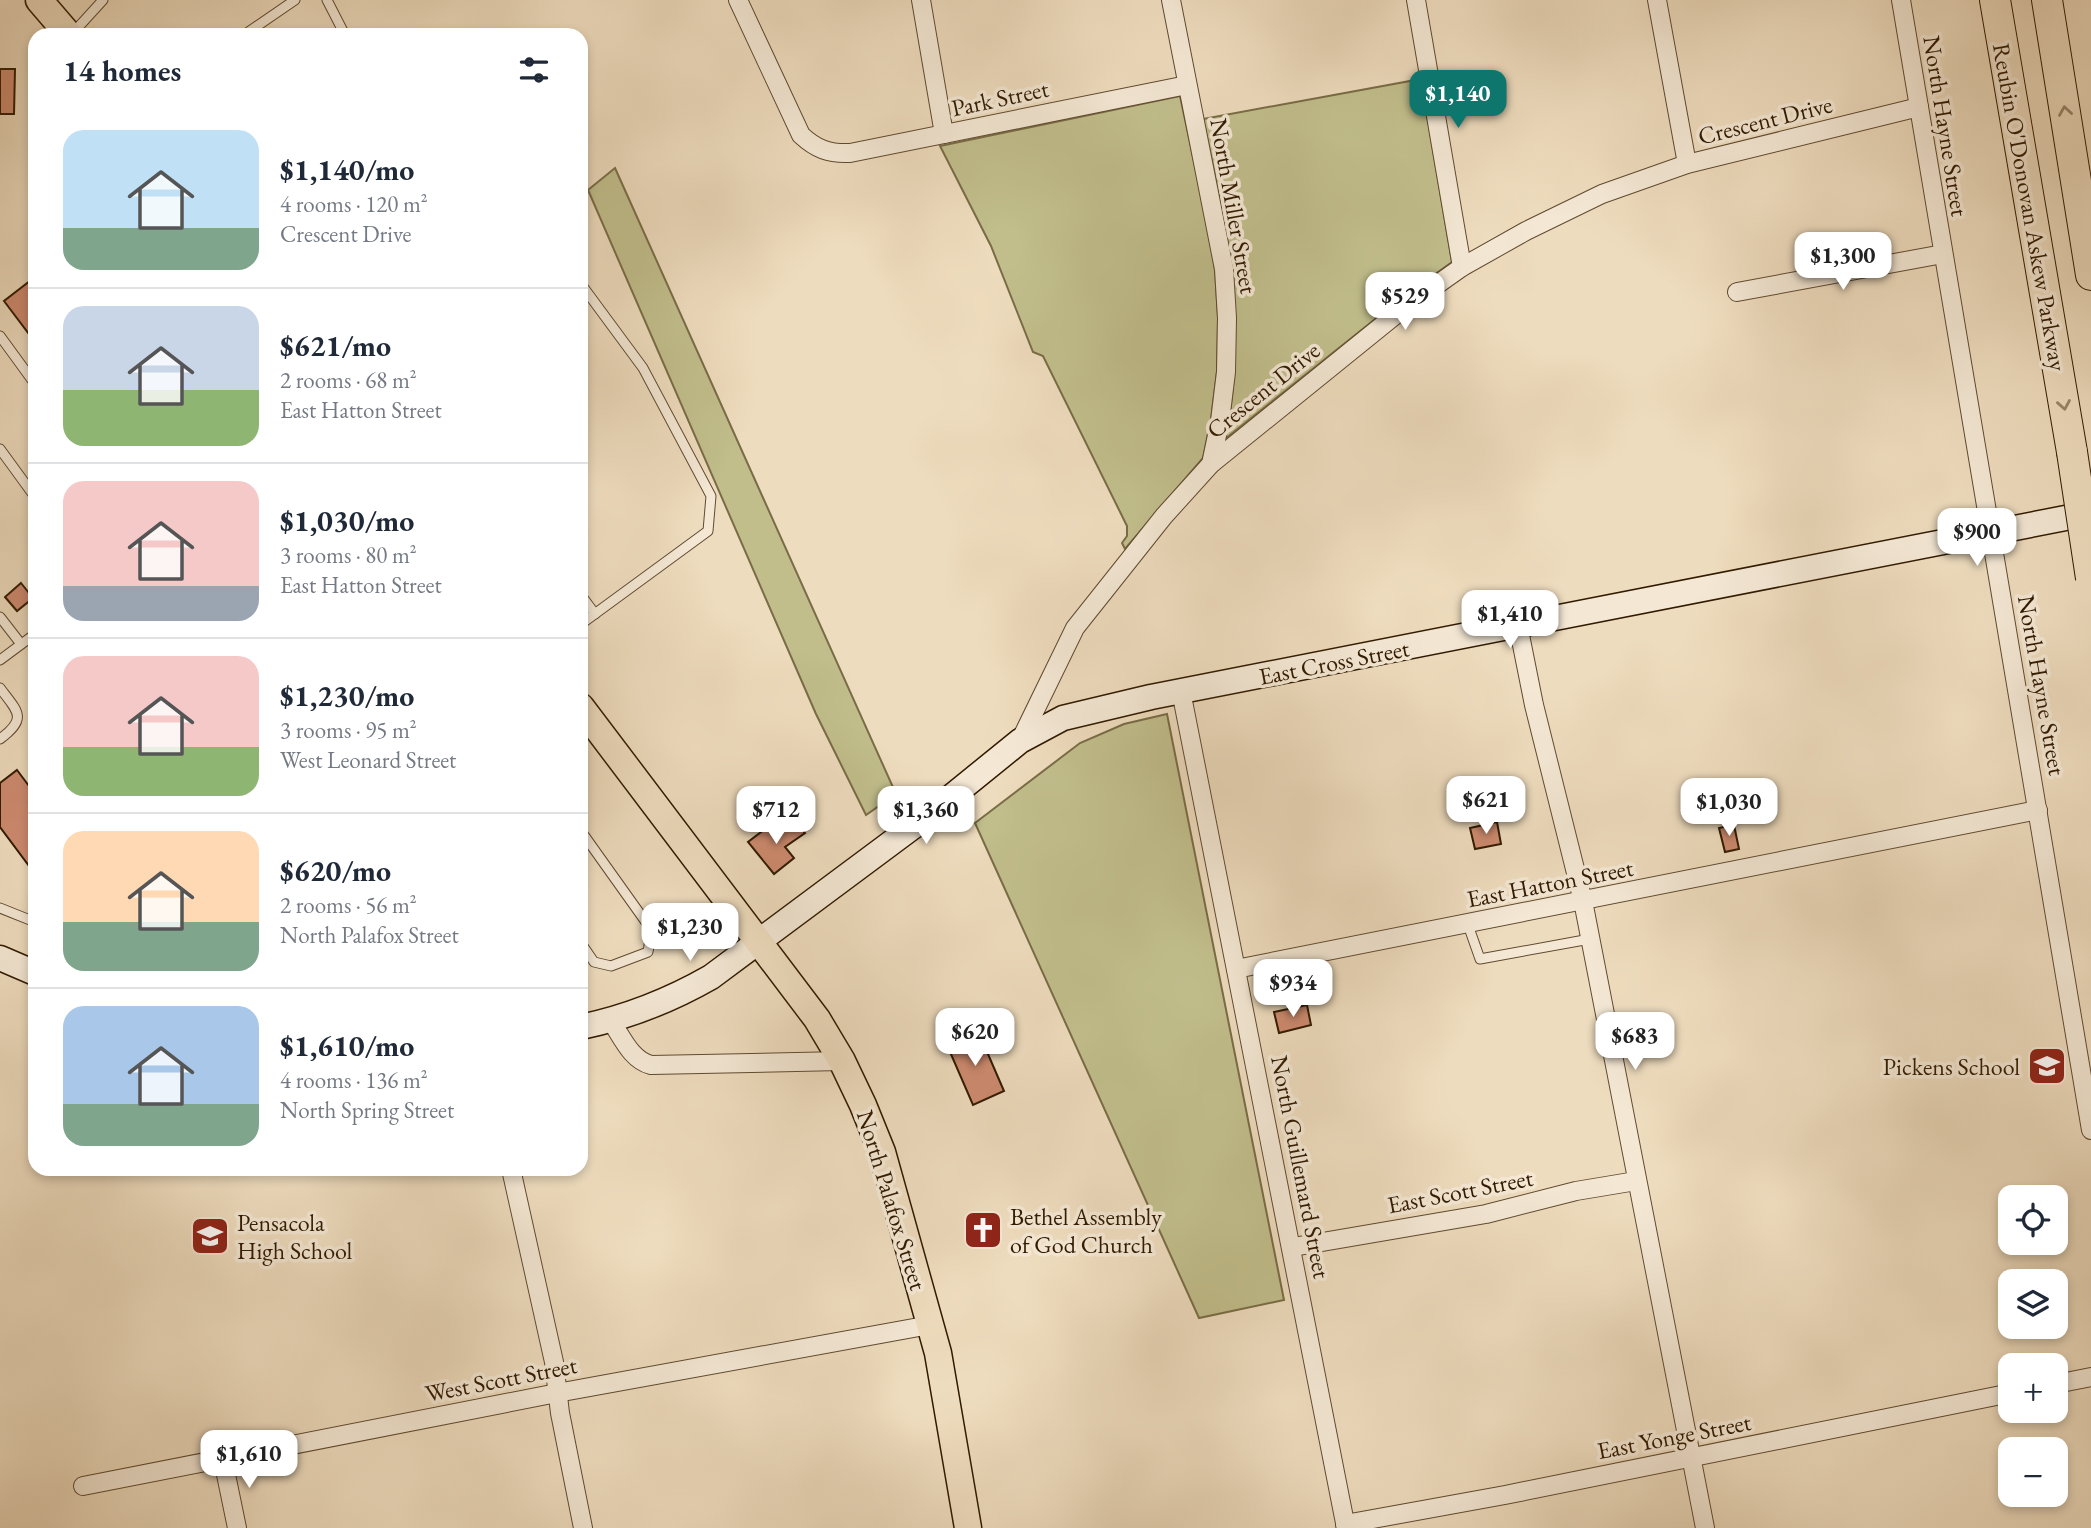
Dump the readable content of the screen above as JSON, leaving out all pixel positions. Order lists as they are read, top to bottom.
{
  "streets": {
    "highway": ["Reubin O'Donovan Askew Parkway"],
    "main road": ["North Palafox Street"],
    "street": [
      "Park Street",
      "Crescent Drive",
      "North Hayne Street",
      "North Miller Street",
      "East Cross Street",
      "East Hatton Street",
      "North Guillemard Street",
      "East Scott Street",
      "West Scott Street",
      "East Yonge Street"
    ]
  },
  "crossings": [
    ["Park Street", "North Miller Street"],
    ["Crescent Drive", "North Hayne Street"],
    ["Crescent Drive", "North Miller Street"],
    ["Crescent Drive", "East Cross Street"],
    ["North Hayne Street", "East Cross Street"],
    ["North Hayne Street", "East Hatton Street"],
    ["East Cross Street", "North Guillemard Street"],
    ["East Cross Street", "North Palafox Street"],
    ["East Hatton Street", "North Guillemard Street"],
    ["North Guillemard Street", "East Scott Street"],
    ["North Guillemard Street", "East Yonge Street"],
    ["North Palafox Street", "West Scott Street"]
  ],
  "places": {
    "school or university": ["Pickens School", "Pensacola High School"],
    "church": ["Bethel Assembly of God Church"]
  },
  "page": {
    "heading": "14 homes",
    "price": [
      "$1,140",
      "$1,300",
      "$529",
      "$900",
      "$1,410",
      "$621",
      "$1,030",
      "$712",
      "$1,360",
      "$1,230",
      "$934",
      "$620",
      "$683",
      "$1,610"
    ],
    "list": [
      {
        "name": "$1,140/mo",
        "note": "4 rooms · 120 m² · Crescent Drive"
      },
      {
        "name": "$621/mo",
        "note": "2 rooms · 68 m² · East Hatton Street"
      },
      {
        "name": "$1,030/mo",
        "note": "3 rooms · 80 m² · East Hatton Street"
      },
      {
        "name": "$1,230/mo",
        "note": "3 rooms · 95 m² · West Leonard Street"
      },
      {
        "name": "$620/mo",
        "note": "2 rooms · 56 m² · North Palafox Street"
      },
      {
        "name": "$1,610/mo",
        "note": "4 rooms · 136 m² · North Spring Street"
      }
    ],
    "map_buttons": ["+", "−"]
  }
}
